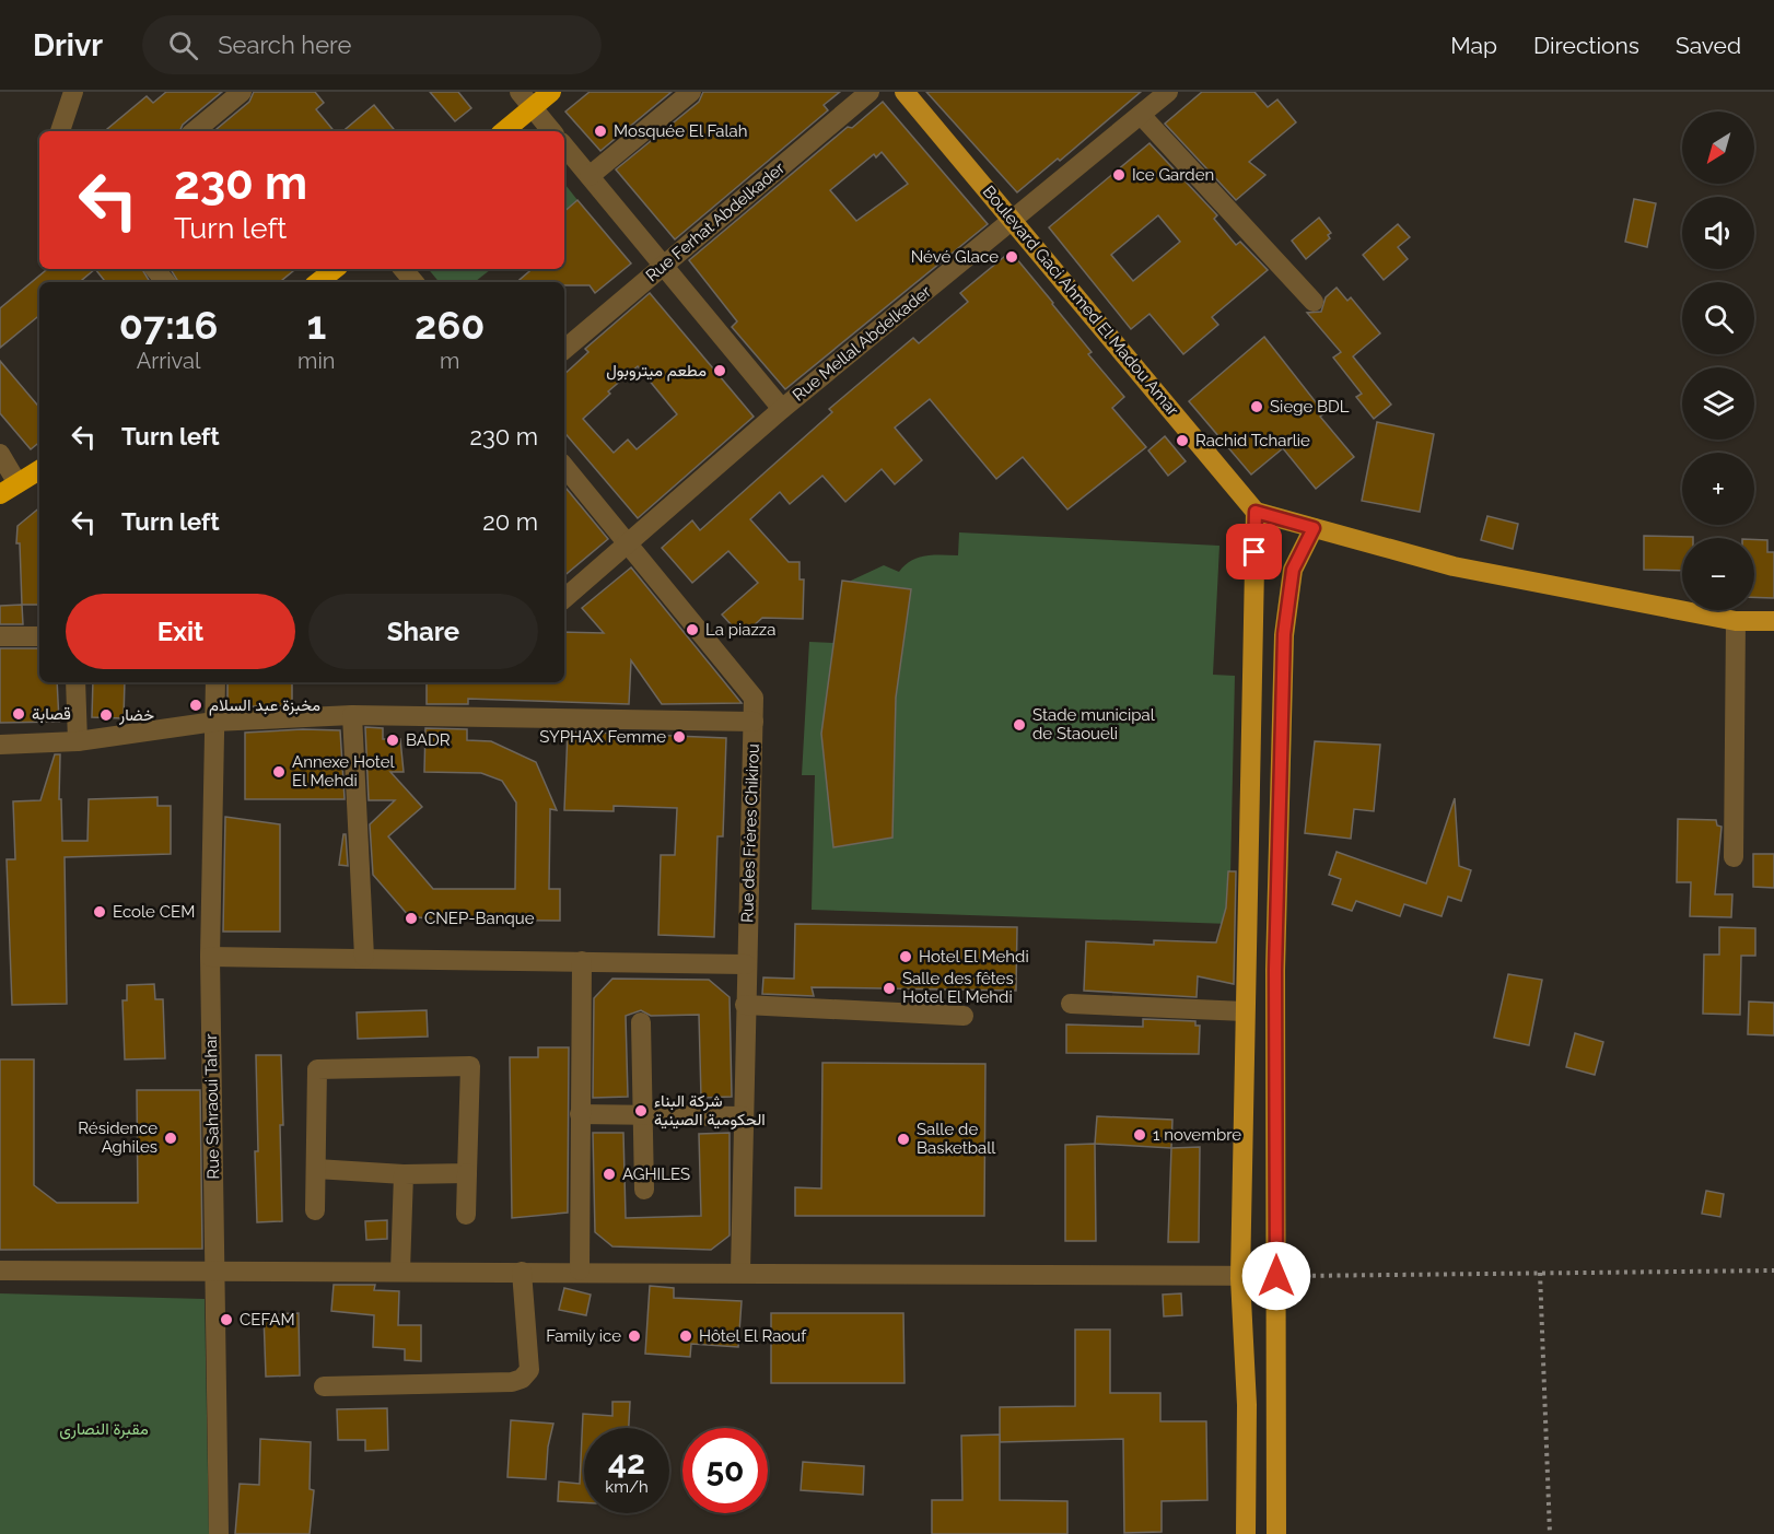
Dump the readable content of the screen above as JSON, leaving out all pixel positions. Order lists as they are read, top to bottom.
{
  "streets": {
    "main road": ["Boulevard Gaci Ahmed El Madou Amar"],
    "street": [
      "Rue Ferhat Abdelkader",
      "Rue Mellal Abdelkader",
      "Rue des Frères Chikirou",
      "Rue Sahraoui Tahar"
    ]
  },
  "crossings": [
    ["Boulevard Gaci Ahmed El Madou Amar", "Rue Mellal Abdelkader"],
    ["Rue Mellal Abdelkader", "Rue des Frères Chikirou"]
  ],
  "parks": ["مقبرة النصارى"],
  "places": [
    "Mosquée El Falah",
    "Ice Garden",
    "Névé Glace",
    "مطعم ميتروبول",
    "Siege BDL",
    "Rachid Tcharlie",
    "La piazza",
    "مخبزة عبد السلام",
    "قصابة",
    "خضار",
    "Stade municipal de Staoueli",
    "SYPHAX Femme",
    "BADR",
    "Annexe Hotel El Mehdi",
    "Ecole CEM",
    "CNEP-Banque",
    "Hotel El Mehdi",
    "Salle des fêtes Hotel El Mehdi",
    "شركة البناء الحكومية الصينية",
    "1 novembre",
    "Résidence Aghiles",
    "Salle de Basketball",
    "AGHILES",
    "CEFAM",
    "Family ice",
    "Hôtel El Raouf"
  ],
  "north": "bottom left",
  "page": {
    "header": "Drivr",
    "search": "Search here",
    "nav": ["Map", "Directions", "Saved"],
    "map_buttons": ["+", "−"],
    "turn": ["230 m", "Turn left"],
    "eta": [
      "07:16",
      "Arrival",
      "1",
      "min",
      "260",
      "m"
    ],
    "list": [
      {
        "name": "Turn left",
        "value": "230 m"
      },
      {
        "name": "Turn left",
        "value": "20 m"
      }
    ],
    "buttons": ["Exit", "Share"],
    "speed": "42 km/h",
    "limit": "50"
  }
}
